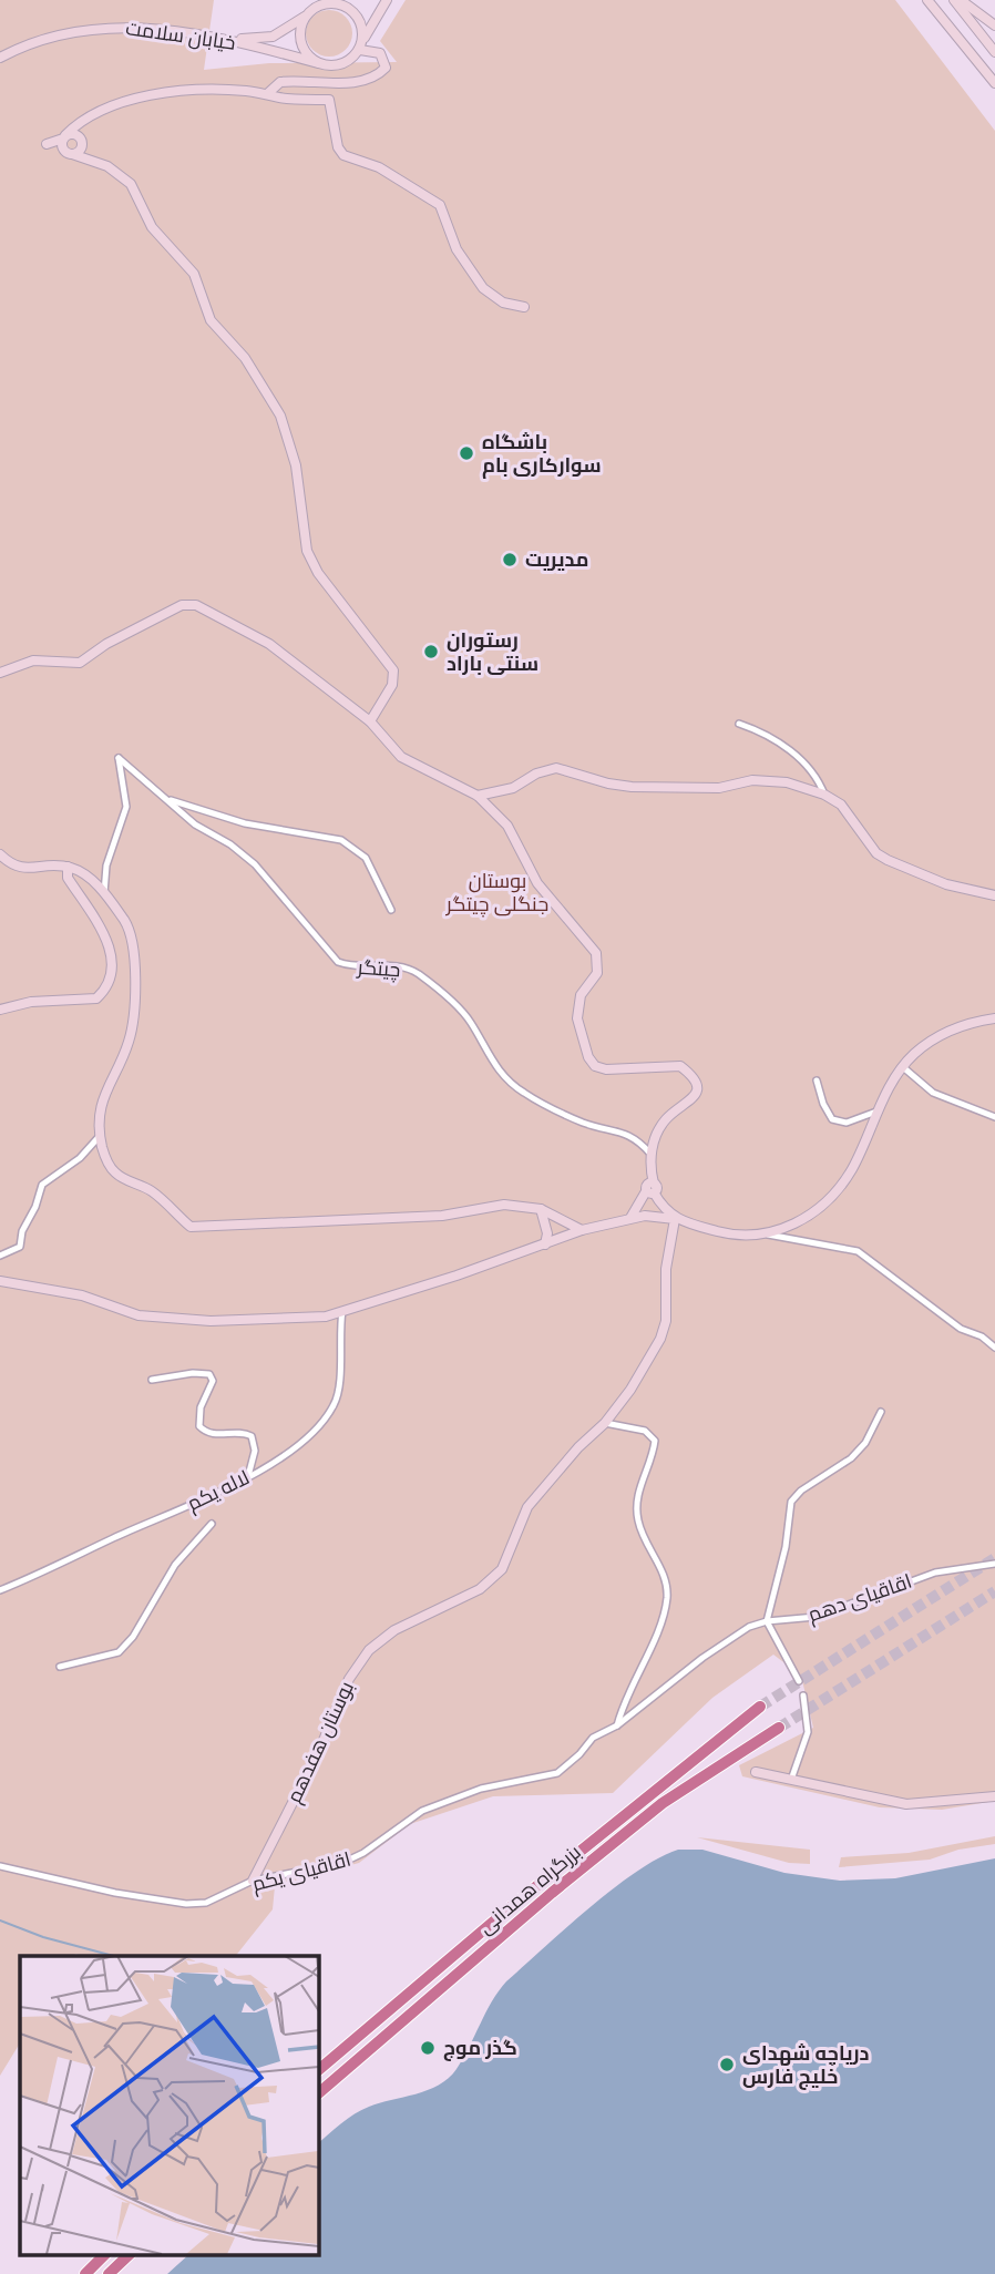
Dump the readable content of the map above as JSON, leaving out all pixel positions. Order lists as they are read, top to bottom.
{
  "streets": {
    "highway": ["بزرگراه همدانی"],
    "street": [
      "خیابان سلامت",
      "چیتگر",
      "لاله یکم",
      "اقاقیای دهم",
      "بوستان هفدهم",
      "اقاقیای یکم"
    ]
  },
  "crossings": [
    ["اقاقیای دهم", "اقاقیای یکم"],
    ["بوستان هفدهم", "اقاقیای یکم"]
  ],
  "parks": ["بوستان جنگلی چیتگر"],
  "places": [
    "باشگاه سوارکاری بام",
    "مدیریت",
    "رستوران سنتی باراد",
    "گذر موج",
    "دریاچه شهدای خلیج فارس"
  ]
}
